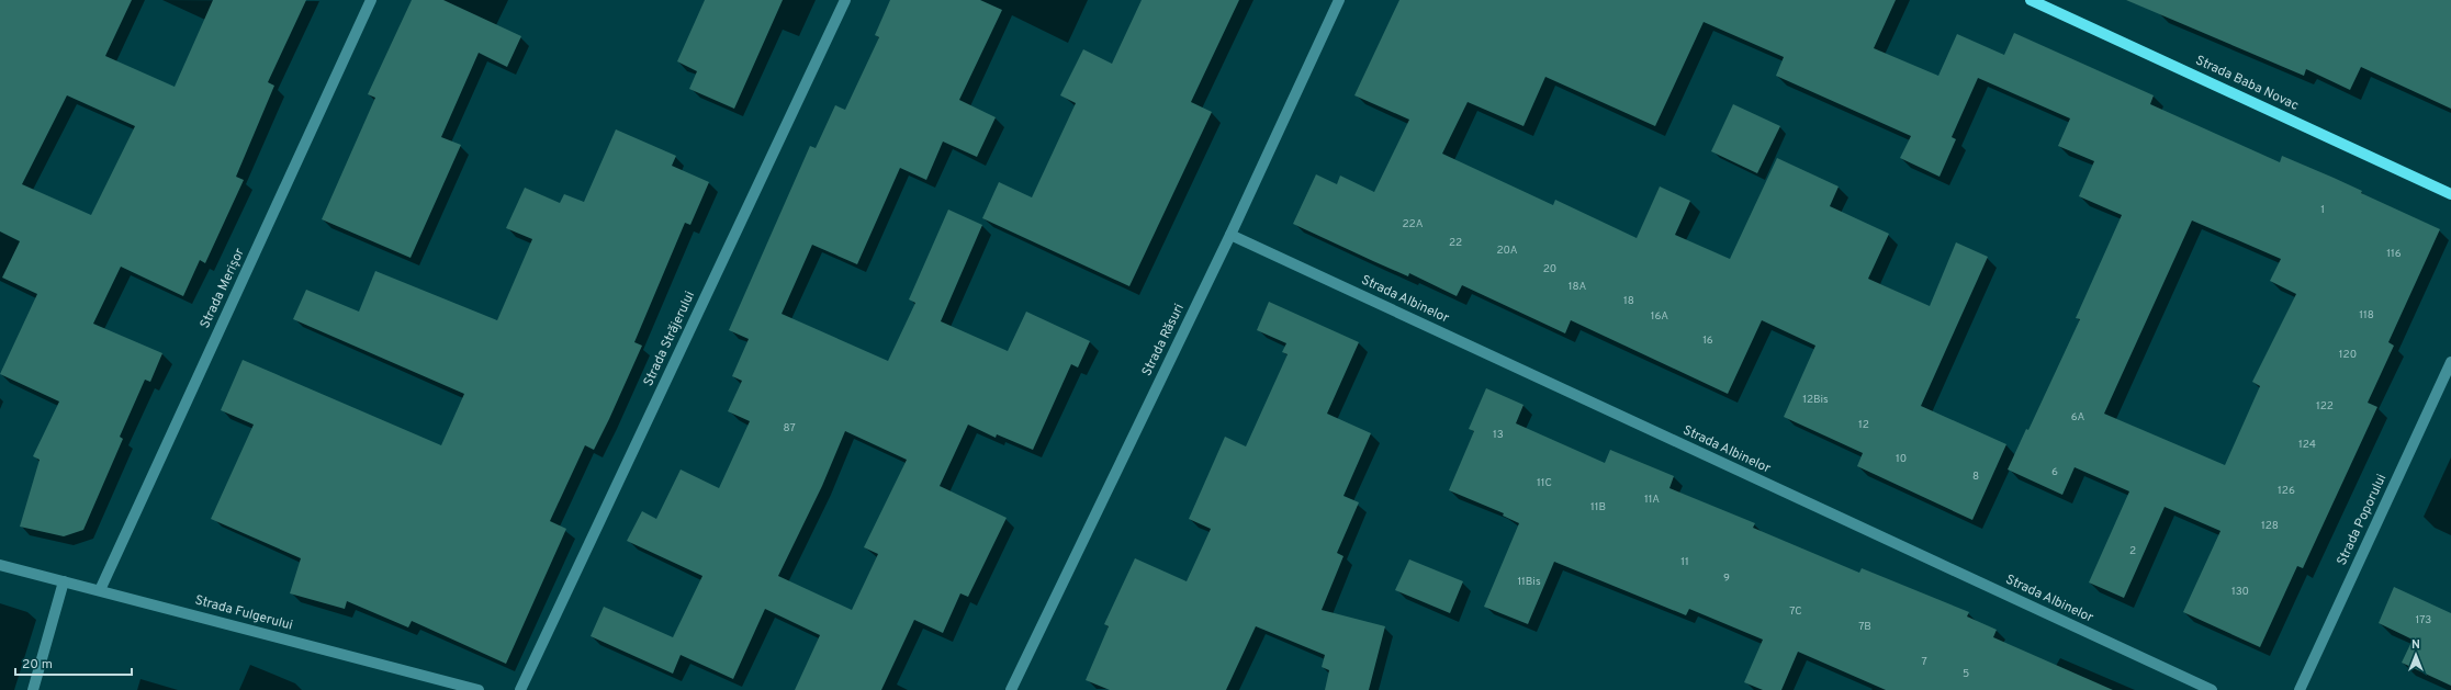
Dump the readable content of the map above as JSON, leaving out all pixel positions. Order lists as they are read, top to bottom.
{
  "streets": {
    "main road": ["Strada Baba Novac"],
    "street": [
      "Strada Merișor",
      "Strada Albinelor",
      "Strada Străjerului",
      "Strada Răsuri",
      "Strada Poporului",
      "Strada Fulgerului"
    ]
  },
  "crossings": [
    ["Strada Merișor", "Strada Fulgerului"],
    ["Strada Albinelor", "Strada Răsuri"]
  ],
  "house_numbers": [
    "1",
    "22A",
    "22",
    "20A",
    "116",
    "20",
    "18A",
    "18",
    "118",
    "16A",
    "16",
    "120",
    "12Bis",
    "122",
    "6A",
    "12",
    "87",
    "13",
    "124",
    "10",
    "6",
    "8",
    "11C",
    "126",
    "11A",
    "11B",
    "128",
    "2",
    "11",
    "9",
    "11Bis",
    "130",
    "7C",
    "173",
    "7B",
    "7",
    "5"
  ],
  "scale_bar": "20 m",
  "north": "top"
}
